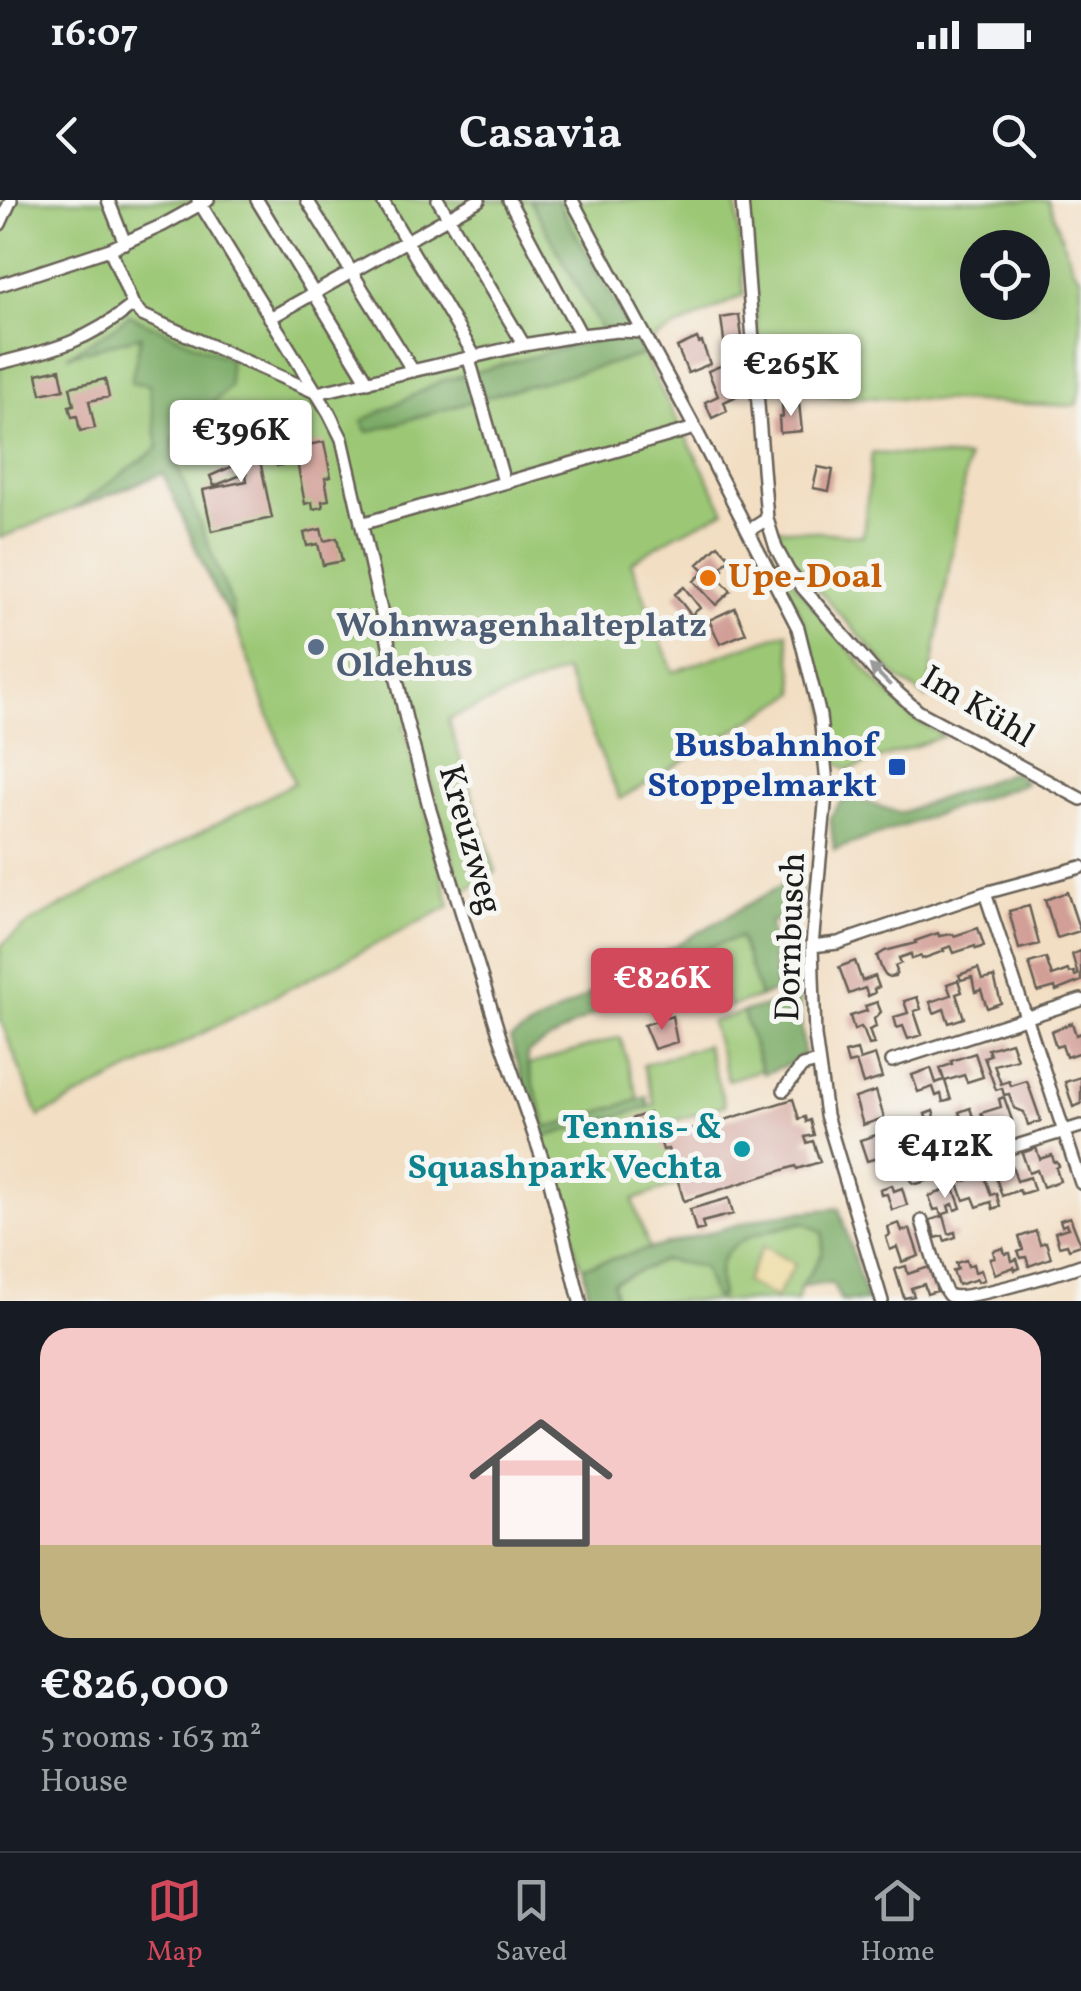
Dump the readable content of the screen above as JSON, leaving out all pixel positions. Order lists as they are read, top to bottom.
{
  "streets": {
    "street": ["Im Kühl", "Kreuzweg", "Dornbusch"]
  },
  "one_way": ["Im Kühl"],
  "places": {
    "other": ["Upe-Doal", "Wohnwagenhalteplatz Oldehus", "Tennis- & Squashpark Vechta"],
    "transit": ["Busbahnhof Stoppelmarkt"]
  },
  "page": {
    "status": "16:07",
    "header": "Casavia",
    "price": [
      "€265K",
      "€396K",
      "€826K",
      "€412K"
    ],
    "list": [
      {
        "name": "€826,000",
        "note": "5 rooms · 163 m² · House"
      }
    ],
    "tabs": ["Map", "Saved", "Home"]
  }
}
